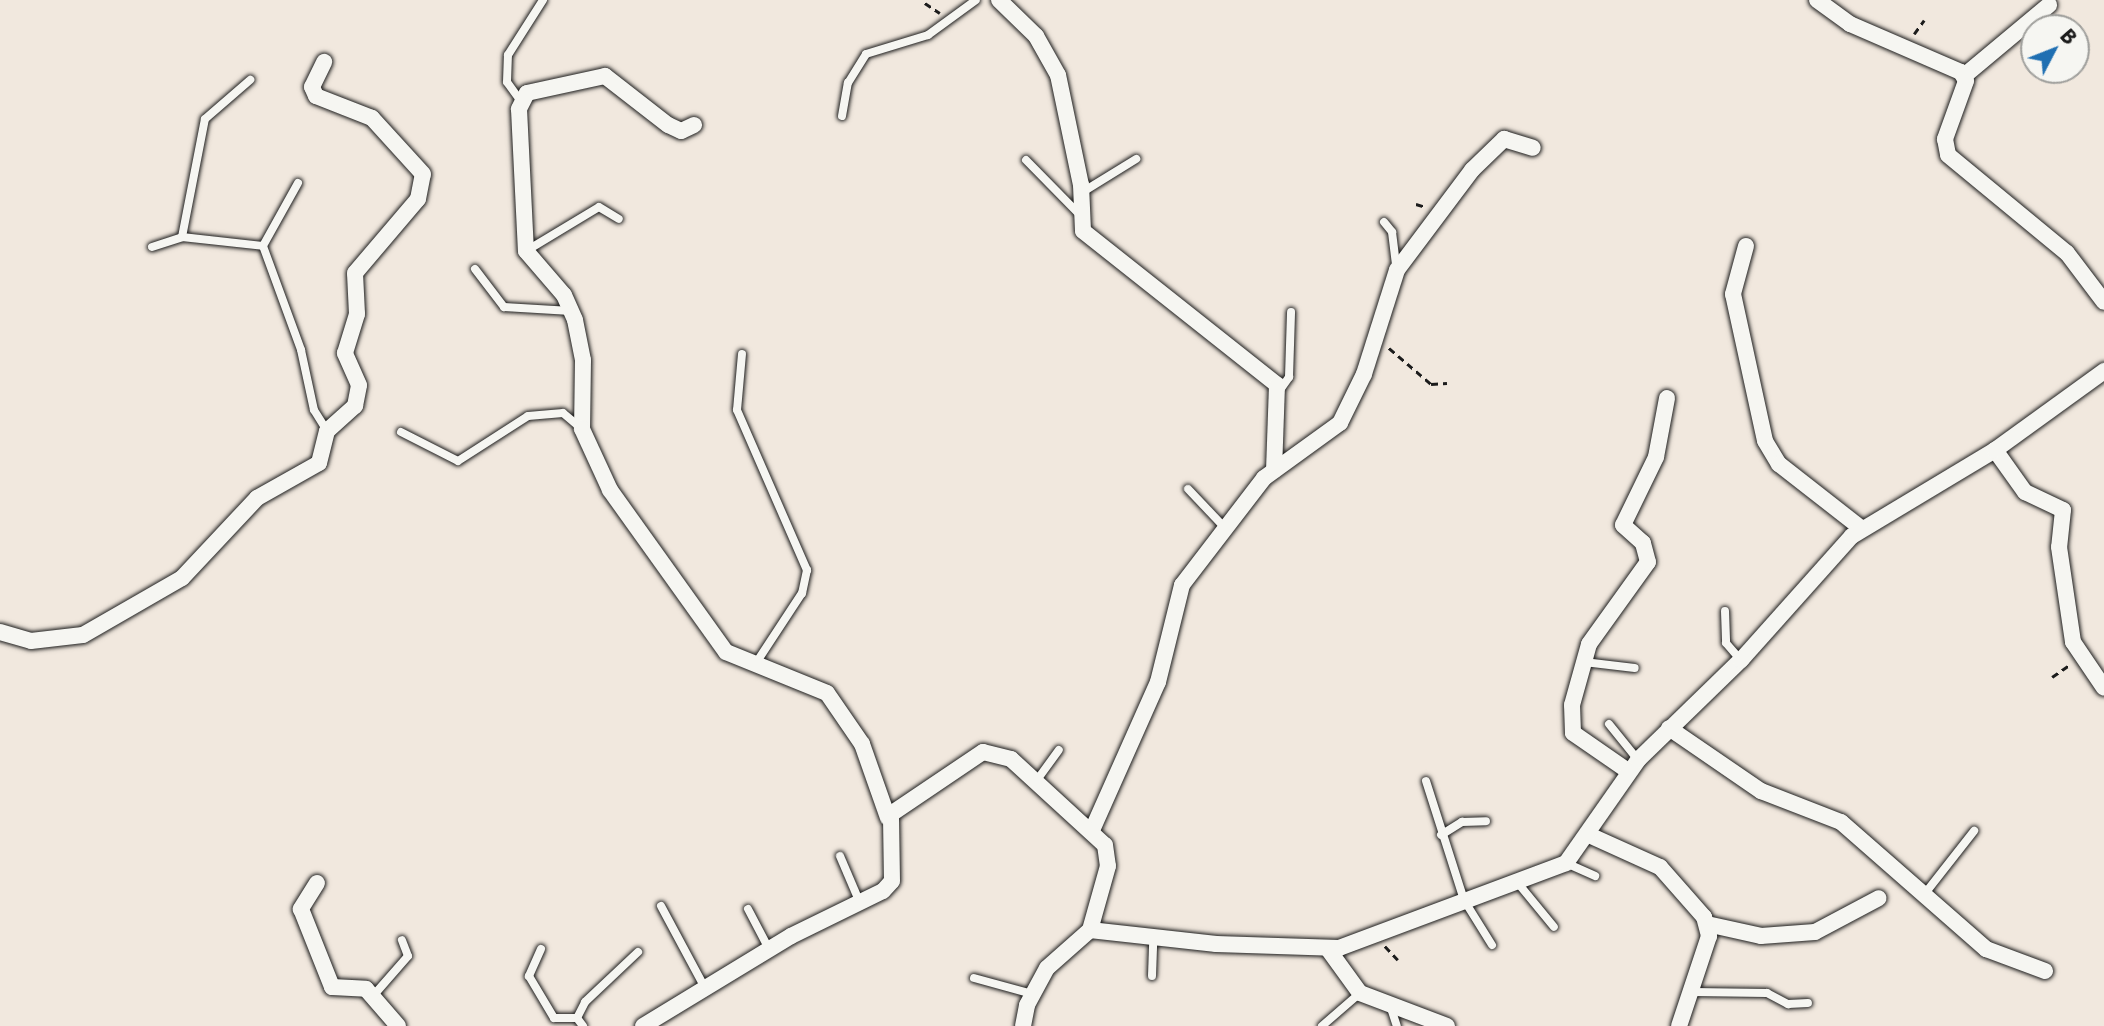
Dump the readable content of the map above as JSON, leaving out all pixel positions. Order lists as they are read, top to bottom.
{
  "north": "top right"
}
